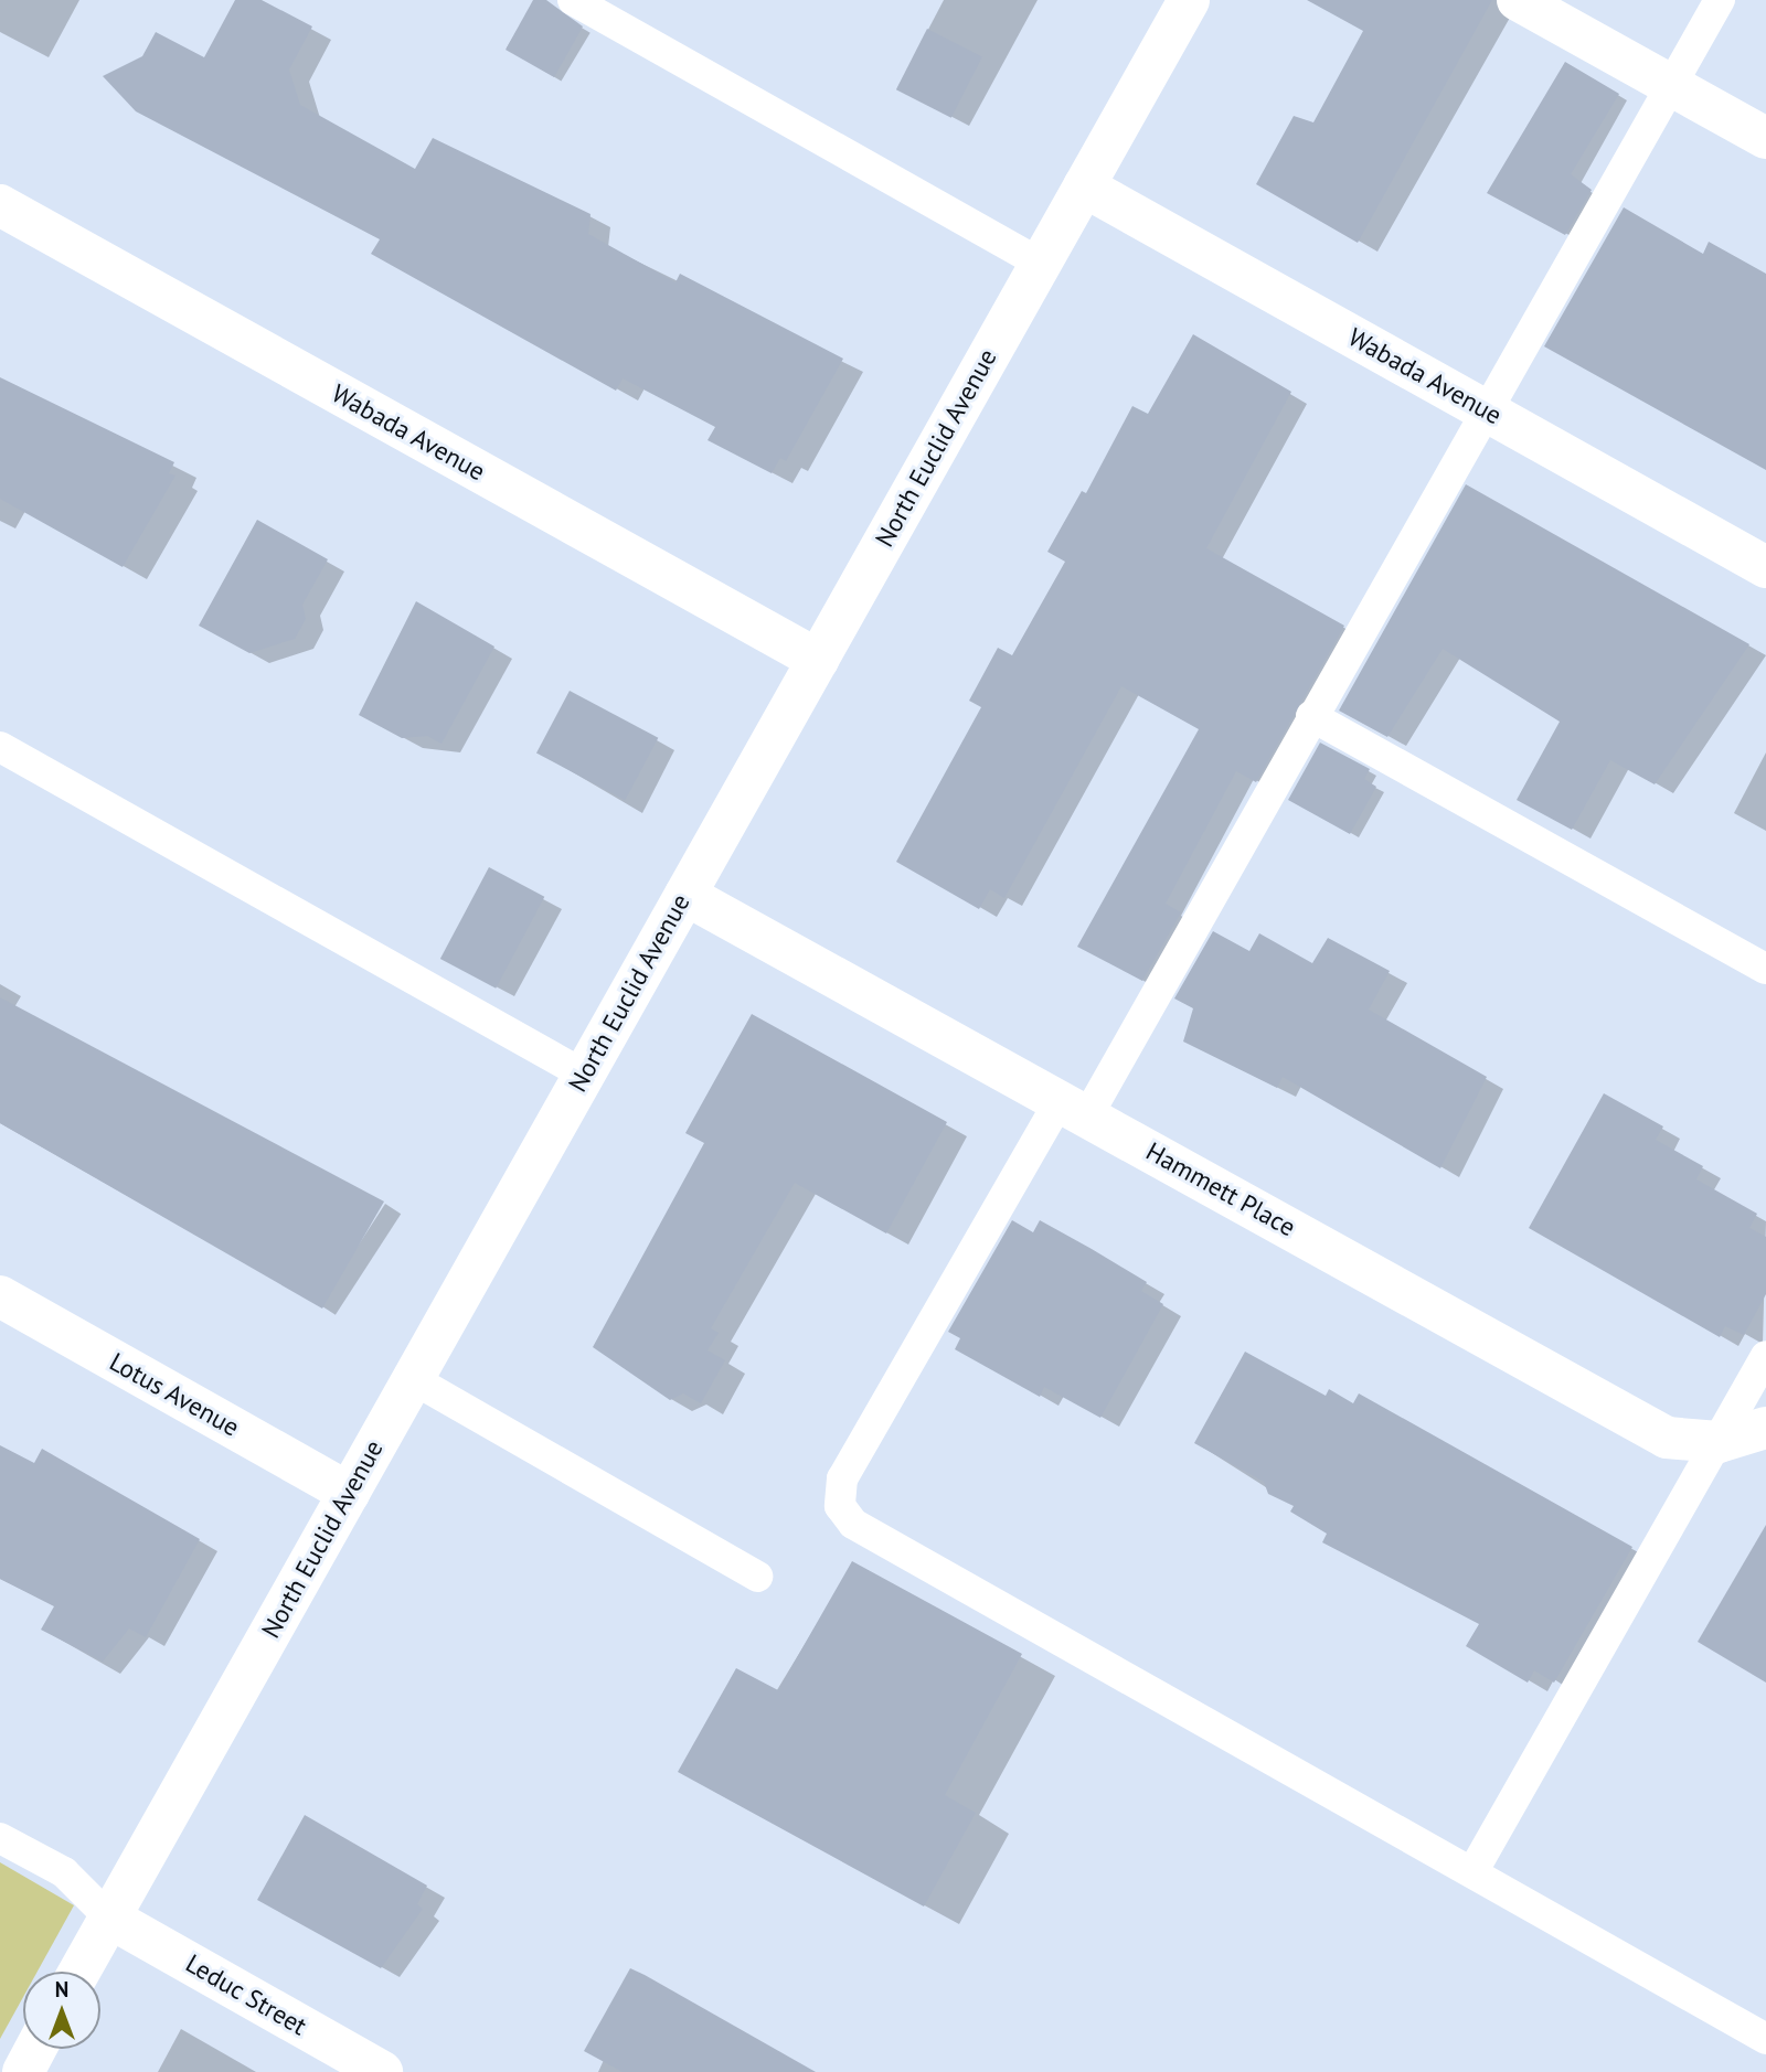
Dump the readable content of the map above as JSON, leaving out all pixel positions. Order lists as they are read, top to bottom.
{
  "streets": {
    "street": [
      "Wabada Avenue",
      "North Euclid Avenue",
      "Hammett Place",
      "Lotus Avenue",
      "Leduc Street"
    ]
  },
  "crossings": [
    ["Wabada Avenue", "North Euclid Avenue"],
    ["North Euclid Avenue", "Hammett Place"],
    ["North Euclid Avenue", "Lotus Avenue"],
    ["North Euclid Avenue", "Leduc Street"]
  ],
  "north": "top"
}
